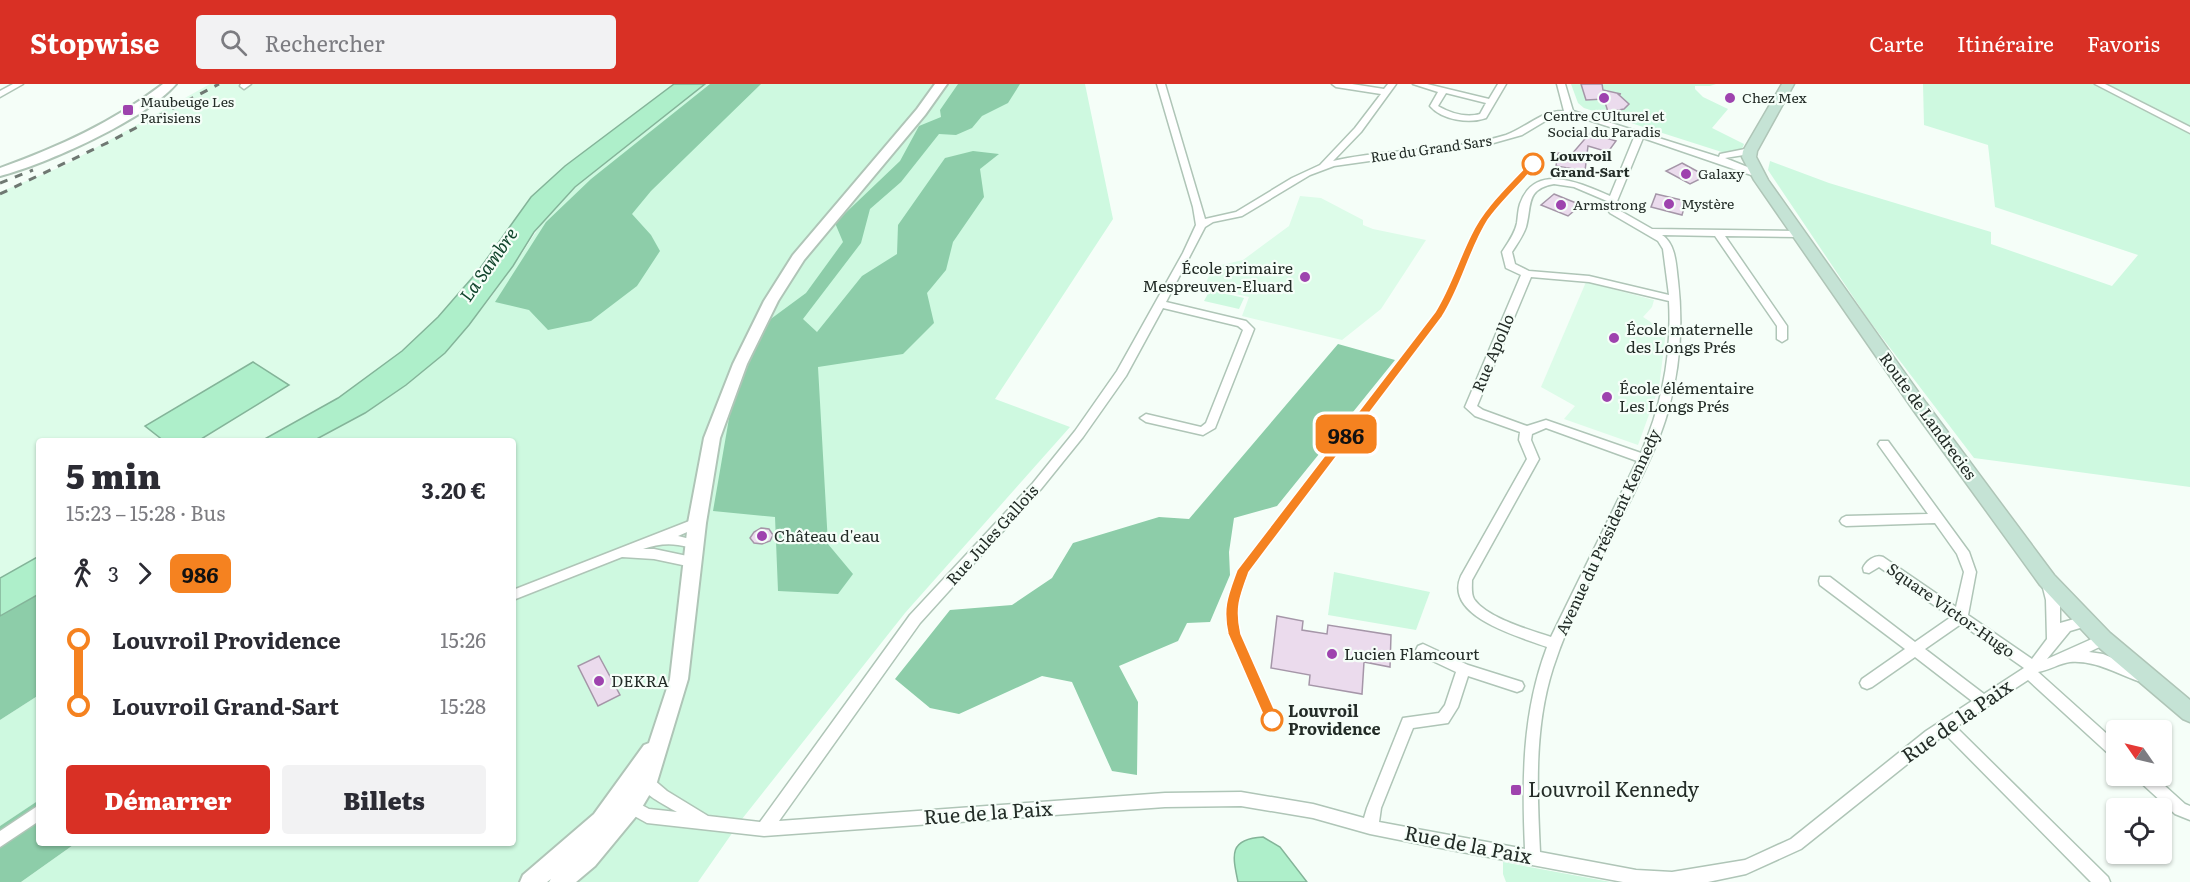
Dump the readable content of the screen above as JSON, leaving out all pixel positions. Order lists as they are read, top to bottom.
{
  "streets": {
    "main road": ["Route de Landrecies"],
    "street": [
      "Rue du Grand Sars",
      "Rue Apollo",
      "Avenue du Président Kennedy",
      "Rue Jules Gallois",
      "Square Victor-Hugo",
      "Rue de la Paix"
    ]
  },
  "crossings": [
    ["Route de Landrecies", "Rue de la Paix"],
    ["Avenue du Président Kennedy", "Rue de la Paix"],
    ["Rue Jules Gallois", "Rue de la Paix"],
    ["Square Victor-Hugo", "Rue de la Paix"]
  ],
  "water": ["La Sambre"],
  "places": {
    "other": [
      "Centre CUlturel et Social du Paradis",
      "Chez Mex",
      "Louvroil Grand-Sart",
      "Galaxy",
      "Mystère",
      "Armstrong",
      "École primaire Mespreuven-Eluard",
      "École maternelle des Longs Prés",
      "École élémentaire Les Longs Prés",
      "Château d'eau",
      "Lucien Flamcourt",
      "DEKRA",
      "Louvroil Providence"
    ],
    "transit": ["Maubeuge Les Parisiens", "Louvroil Kennedy"]
  },
  "lines": ["bus line 986"],
  "north": "top left",
  "page": {
    "header": "Stopwise",
    "search": "Rechercher",
    "nav": ["Carte", "Itinéraire", "Favoris"],
    "on_map": "986",
    "heading": ["5 min", "15:23 – 15:28 · Bus", "3.20 €"],
    "legs": ["3", "986"],
    "list": [
      {
        "name": "Louvroil Providence",
        "value": "15:26"
      },
      {
        "name": "Louvroil Grand-Sart",
        "value": "15:28"
      }
    ],
    "buttons": ["Démarrer", "Billets"]
  }
}
